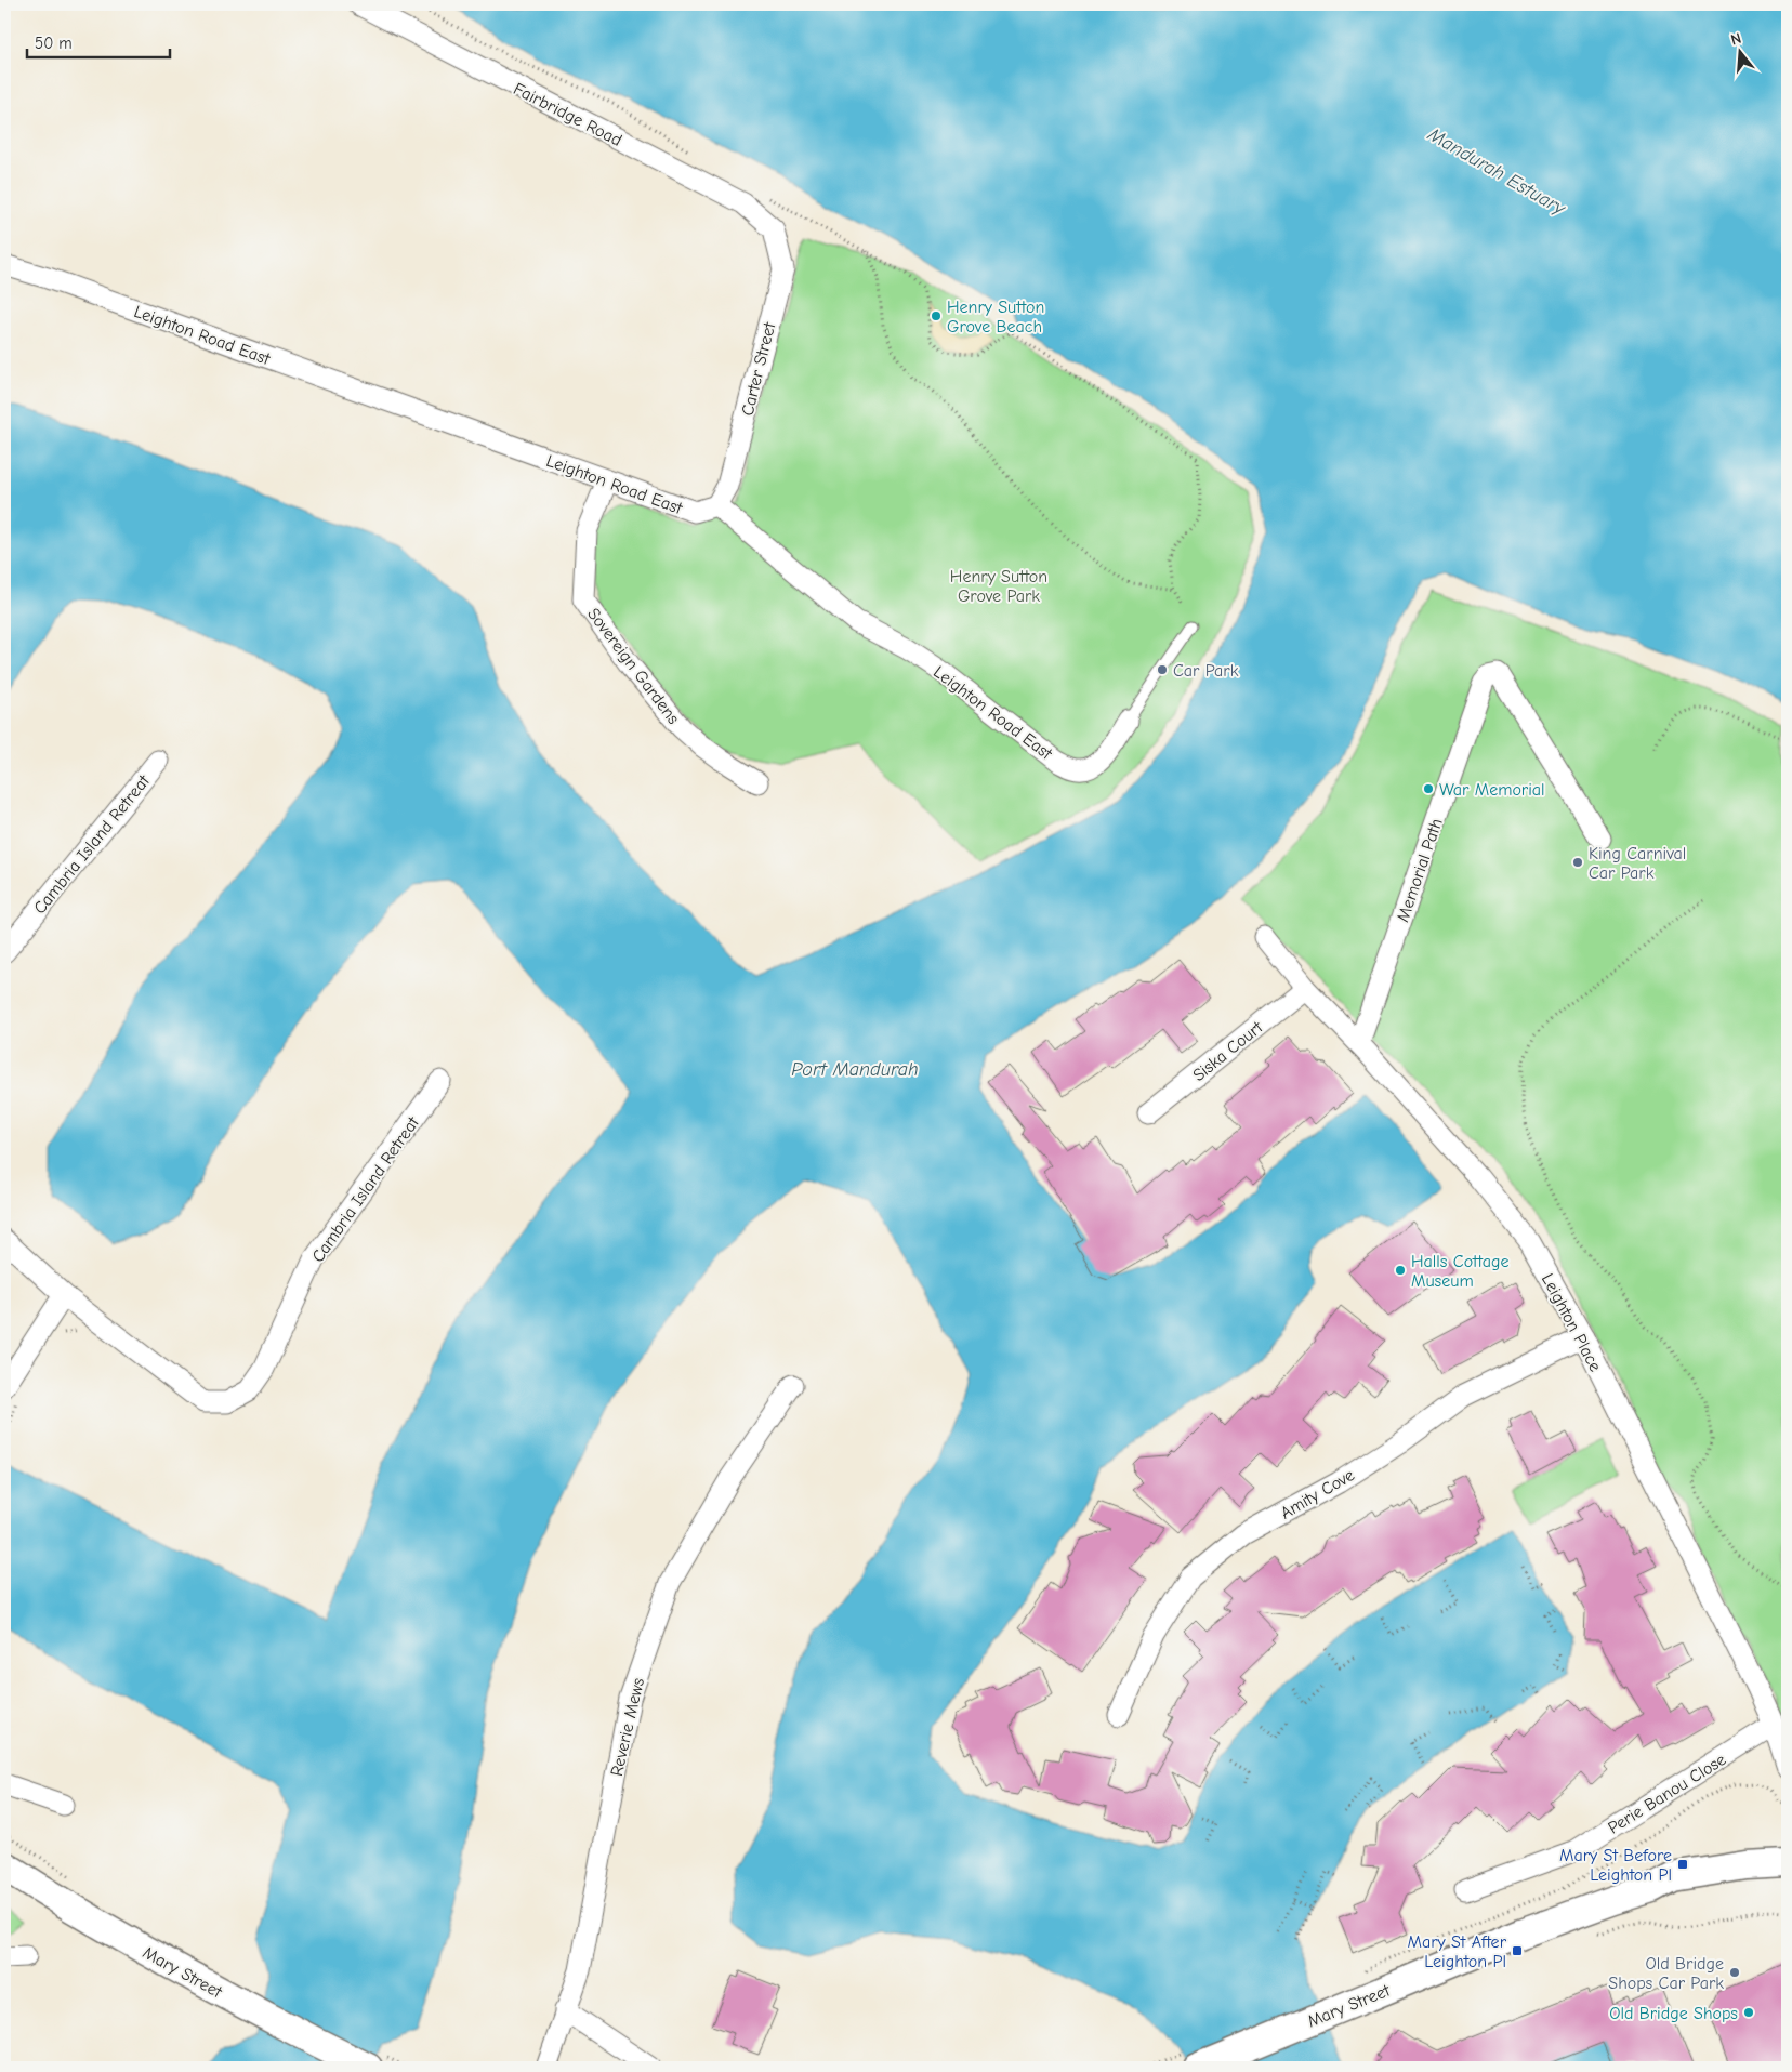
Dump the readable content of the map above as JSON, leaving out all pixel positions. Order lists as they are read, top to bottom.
{
  "streets": {
    "street": [
      "Fairbridge Road",
      "Leighton Road East",
      "Carter Street",
      "Sovereign Gardens",
      "Cambria Island Retreat",
      "Memorial Path",
      "Siska Court",
      "Leighton Place",
      "Amity Cove",
      "Reverie Mews",
      "Perie Banou Close",
      "Mary Street"
    ]
  },
  "crossings": [
    ["Fairbridge Road", "Carter Street"],
    ["Leighton Road East", "Carter Street"],
    ["Leighton Road East", "Sovereign Gardens"],
    ["Memorial Path", "Leighton Place"],
    ["Siska Court", "Leighton Place"],
    ["Leighton Place", "Amity Cove"],
    ["Leighton Place", "Perie Banou Close"]
  ],
  "water": ["Mandurah Estuary", "Port Mandurah"],
  "parks": ["Henry Sutton Grove Park"],
  "places": {
    "other": [
      "Henry Sutton Grove Beach",
      "Car Park",
      "War Memorial",
      "King Carnival Car Park",
      "Halls Cottage Museum",
      "Old Bridge Shops Car Park",
      "Old Bridge Shops"
    ],
    "transit": ["Mary St Before Leighton Pl", "Mary St After Leighton Pl"]
  },
  "scale_bar": "50 m",
  "north": "top"
}
